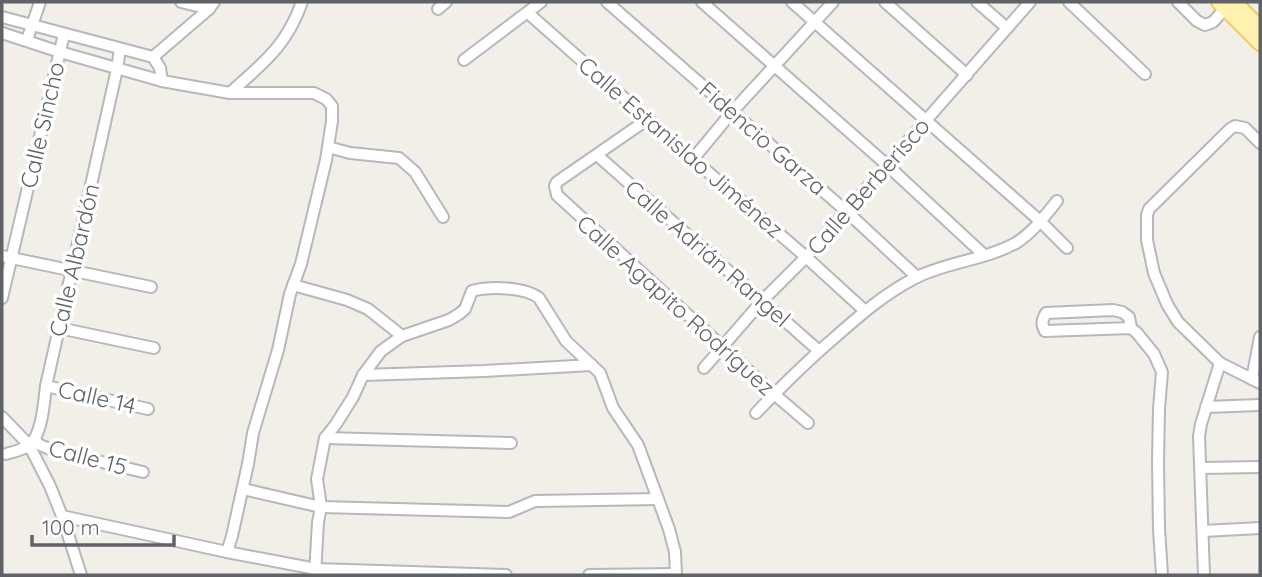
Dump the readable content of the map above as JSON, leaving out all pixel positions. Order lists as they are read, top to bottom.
{
  "streets": {
    "street": [
      "Calle Sincho",
      "Fidencio Garza",
      "Calle Estanislao Jiménez",
      "Calle Berberisco",
      "Calle Adrián Rangel",
      "Calle Albardón",
      "Calle Agapito Rodríguez",
      "Calle 14",
      "Calle 15"
    ]
  },
  "crossings": [
    ["Fidencio Garza", "Calle Berberisco"],
    ["Calle Estanislao Jiménez", "Calle Berberisco"],
    ["Calle Berberisco", "Calle Adrián Rangel"],
    ["Calle Berberisco", "Calle Agapito Rodríguez"],
    ["Calle Adrián Rangel", "Calle Agapito Rodríguez"],
    ["Calle Albardón", "Calle 14"],
    ["Calle Albardón", "Calle 15"]
  ],
  "scale_bar": "100 m"
}
